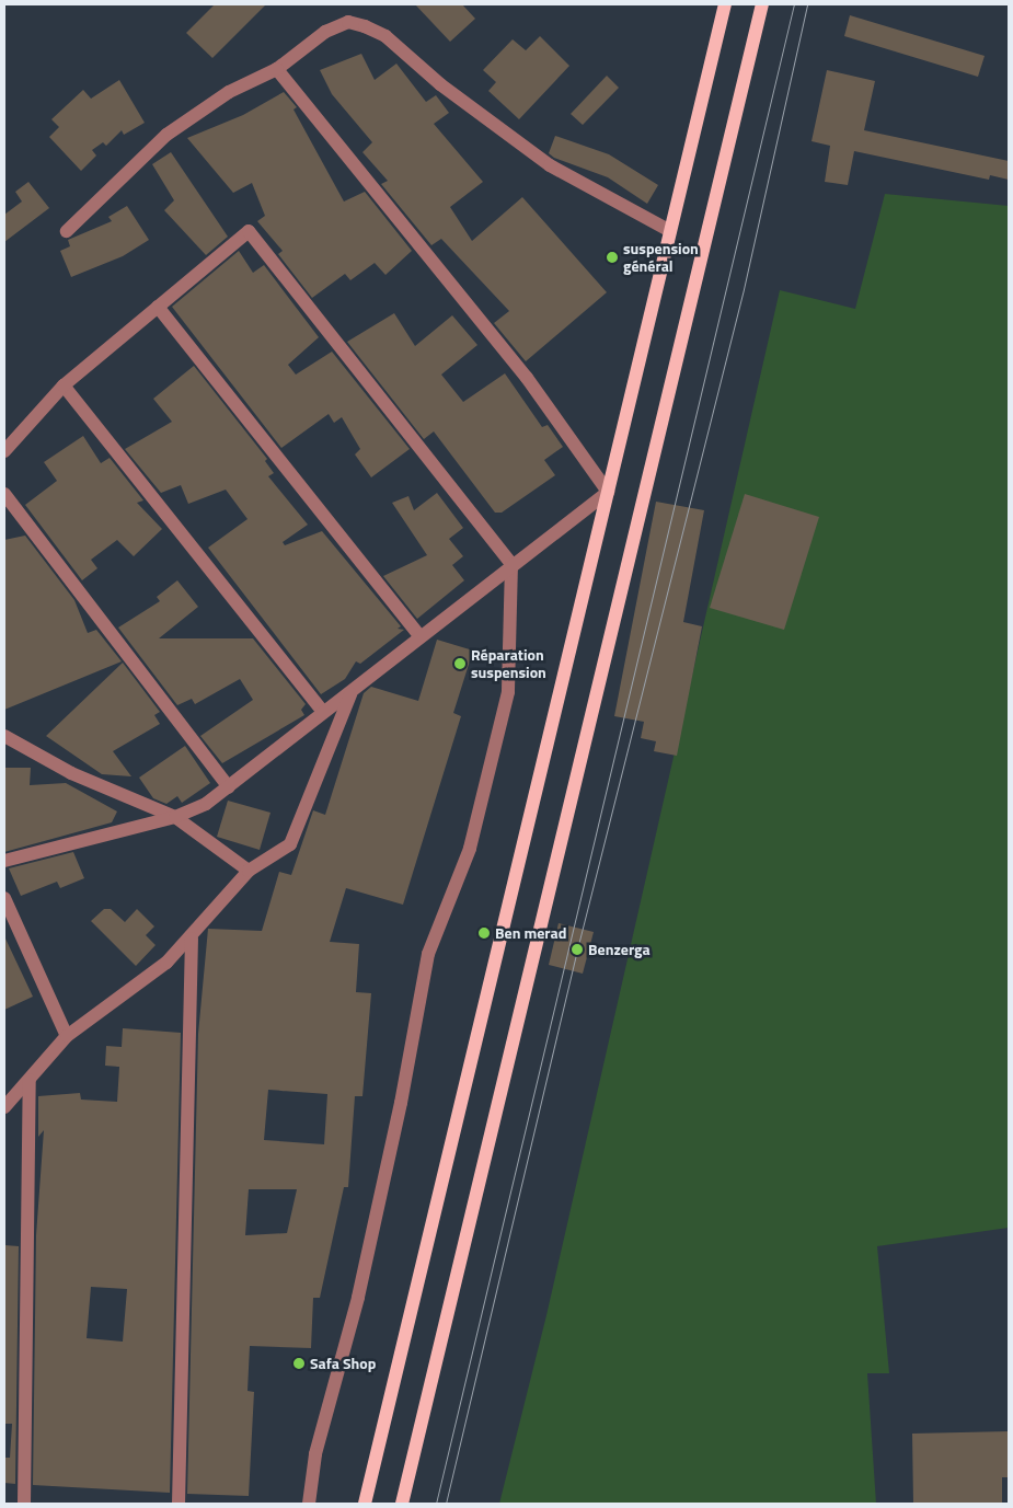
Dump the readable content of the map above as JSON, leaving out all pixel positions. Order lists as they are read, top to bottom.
{
  "places": [
    "suspension général",
    "Réparation suspension",
    "Ben merad",
    "Benzerga",
    "Safa Shop"
  ]
}
